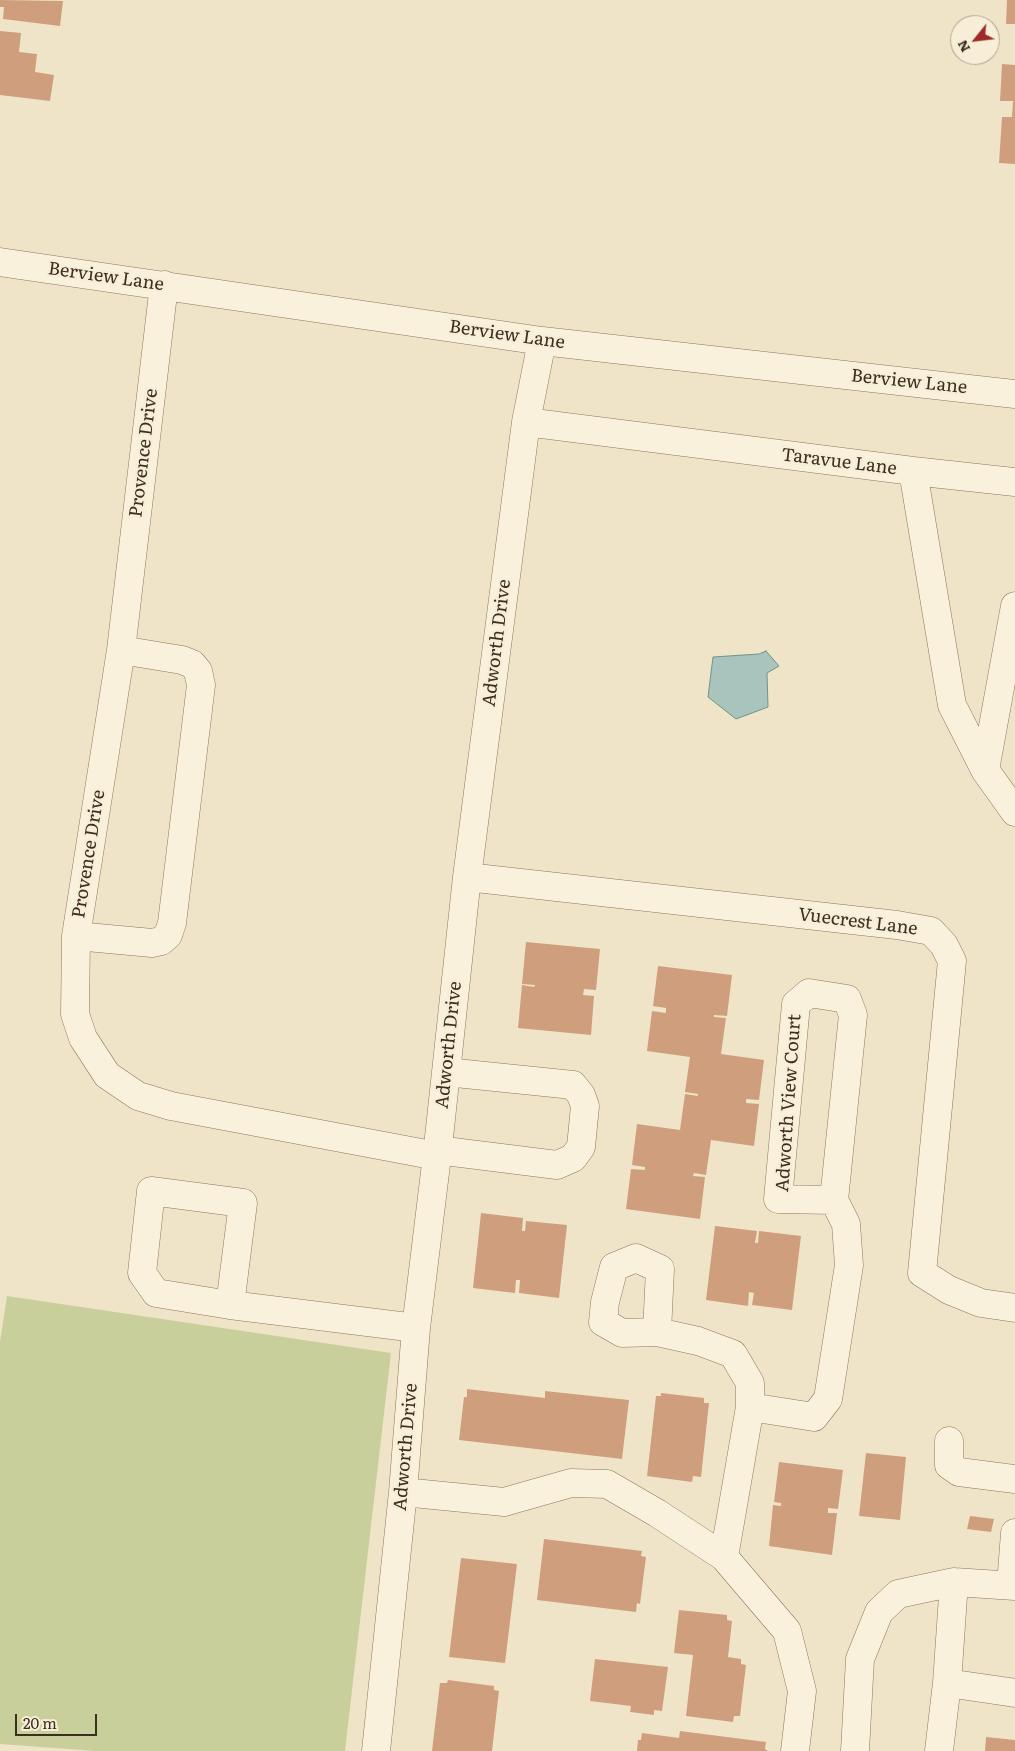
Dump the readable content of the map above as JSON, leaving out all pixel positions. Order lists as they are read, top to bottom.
{
  "streets": {
    "street": [
      "Berview Lane",
      "Provence Drive",
      "Taravue Lane",
      "Adworth Drive",
      "Vuecrest Lane",
      "Adworth View Court"
    ]
  },
  "crossings": [
    ["Berview Lane", "Provence Drive"],
    ["Berview Lane", "Adworth Drive"],
    ["Provence Drive", "Adworth Drive"],
    ["Taravue Lane", "Adworth Drive"],
    ["Adworth Drive", "Vuecrest Lane"]
  ],
  "scale_bar": "20 m",
  "north": "bottom left"
}
